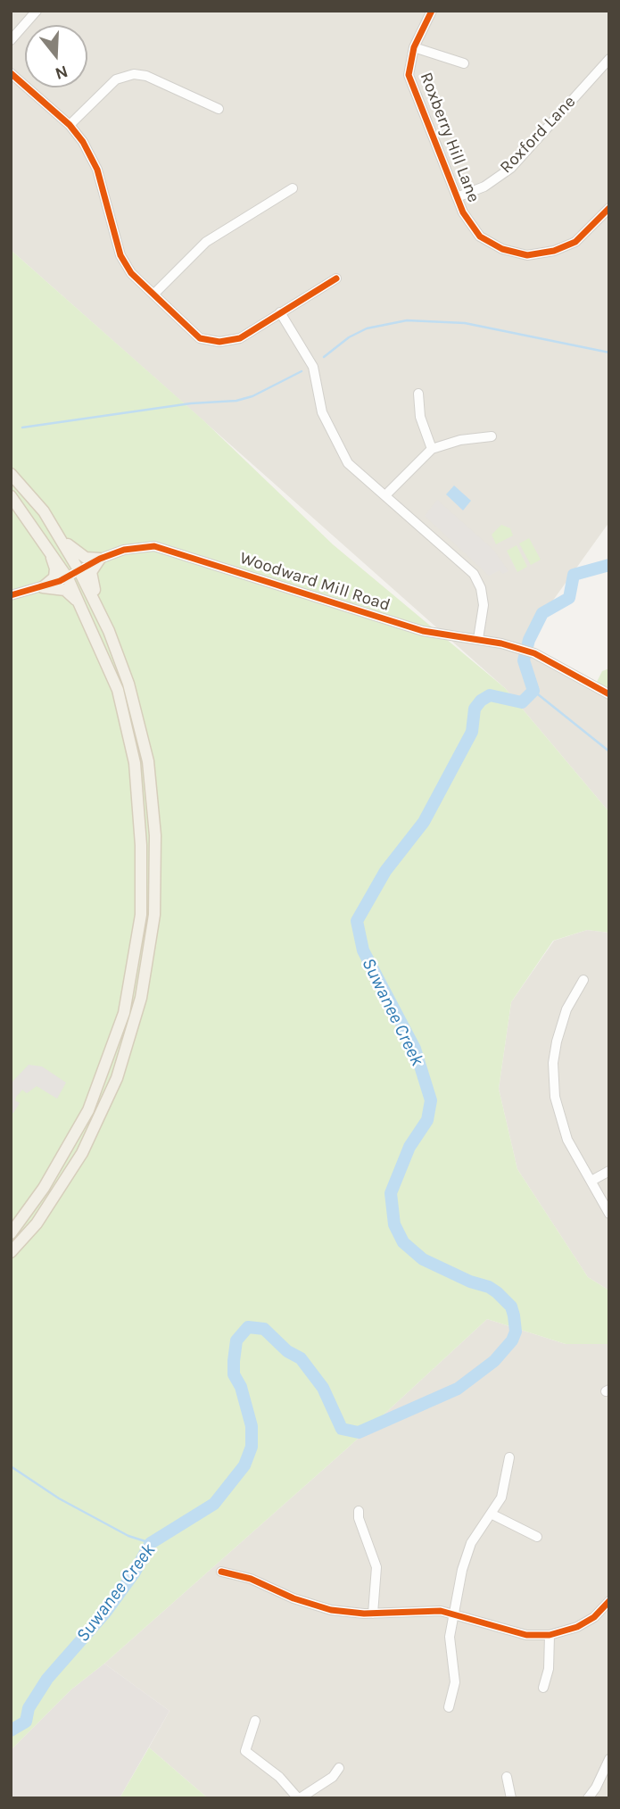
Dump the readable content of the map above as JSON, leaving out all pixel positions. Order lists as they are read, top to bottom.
{
  "streets": {
    "street": ["Roxford Lane", "Roxberry Hill Lane", "Woodward Mill Road"]
  },
  "crossings": [
    ["Roxford Lane", "Roxberry Hill Lane"]
  ],
  "water": ["Suwanee Creek"],
  "north": "bottom"
}
